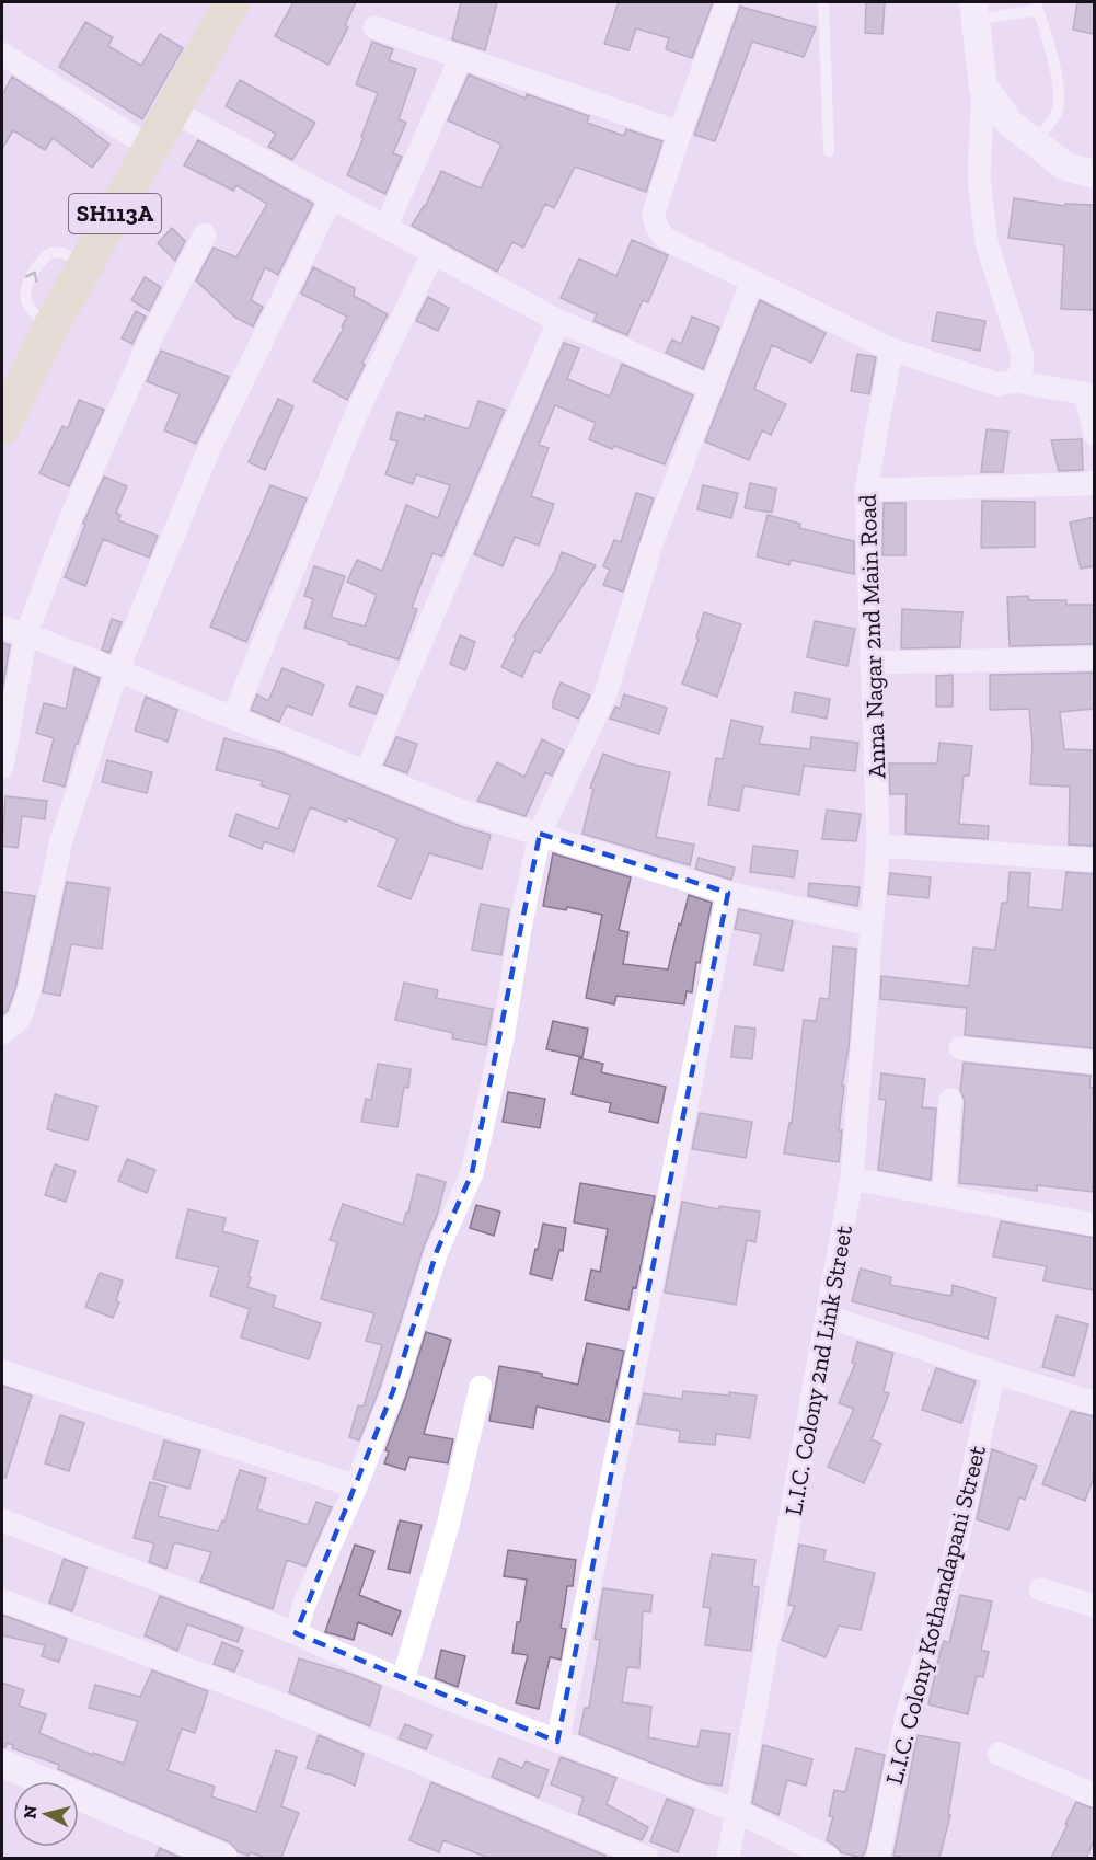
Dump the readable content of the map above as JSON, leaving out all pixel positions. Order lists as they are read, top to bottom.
{
  "streets": {
    "main road": ["SH113A"],
    "street": ["Anna Nagar 2nd Main Road", "L.I.C. Colony 2nd Link Street", "L.I.C. Colony Kothandapani Street"]
  },
  "crossings": [
    ["Anna Nagar 2nd Main Road", "L.I.C. Colony 2nd Link Street"]
  ],
  "north": "left"
}
